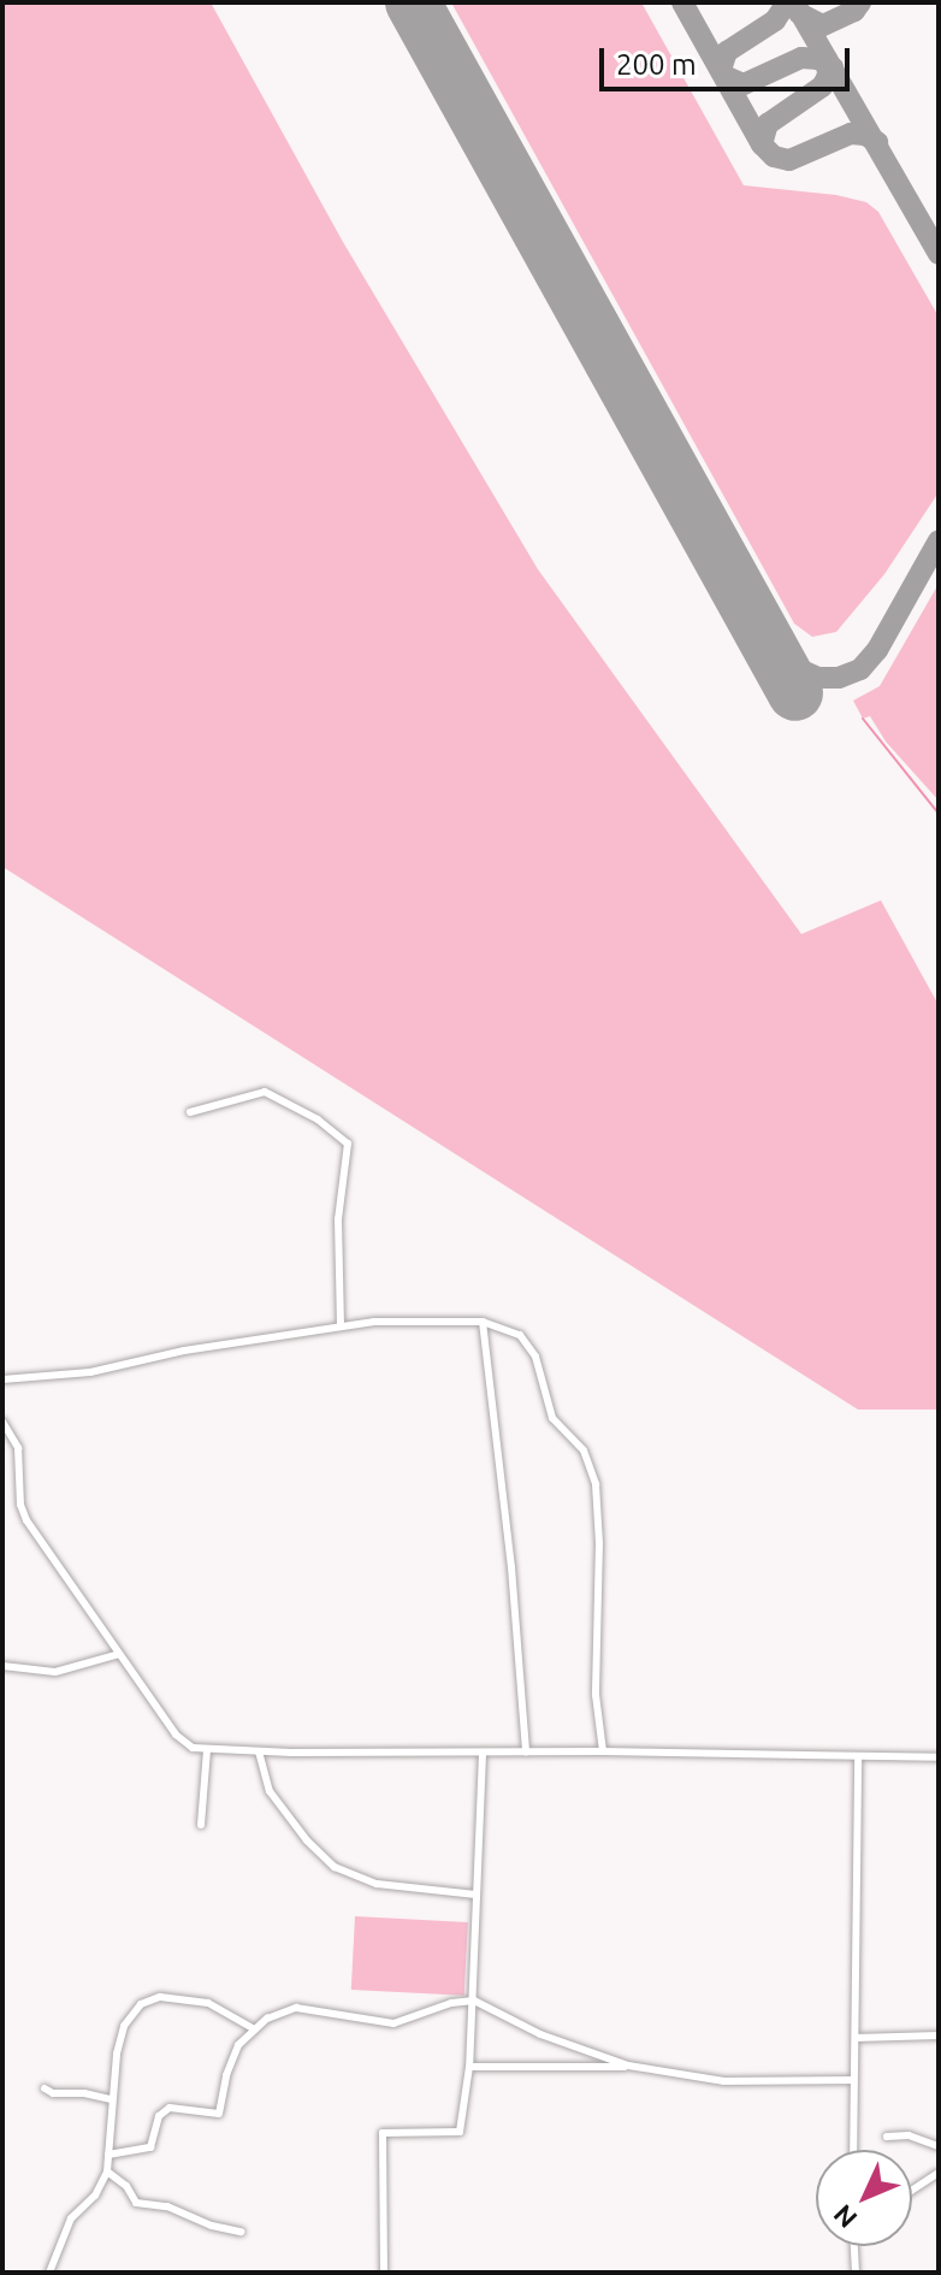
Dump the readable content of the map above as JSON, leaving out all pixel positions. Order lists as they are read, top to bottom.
{
  "scale_bar": "200 m",
  "north": "bottom left"
}
